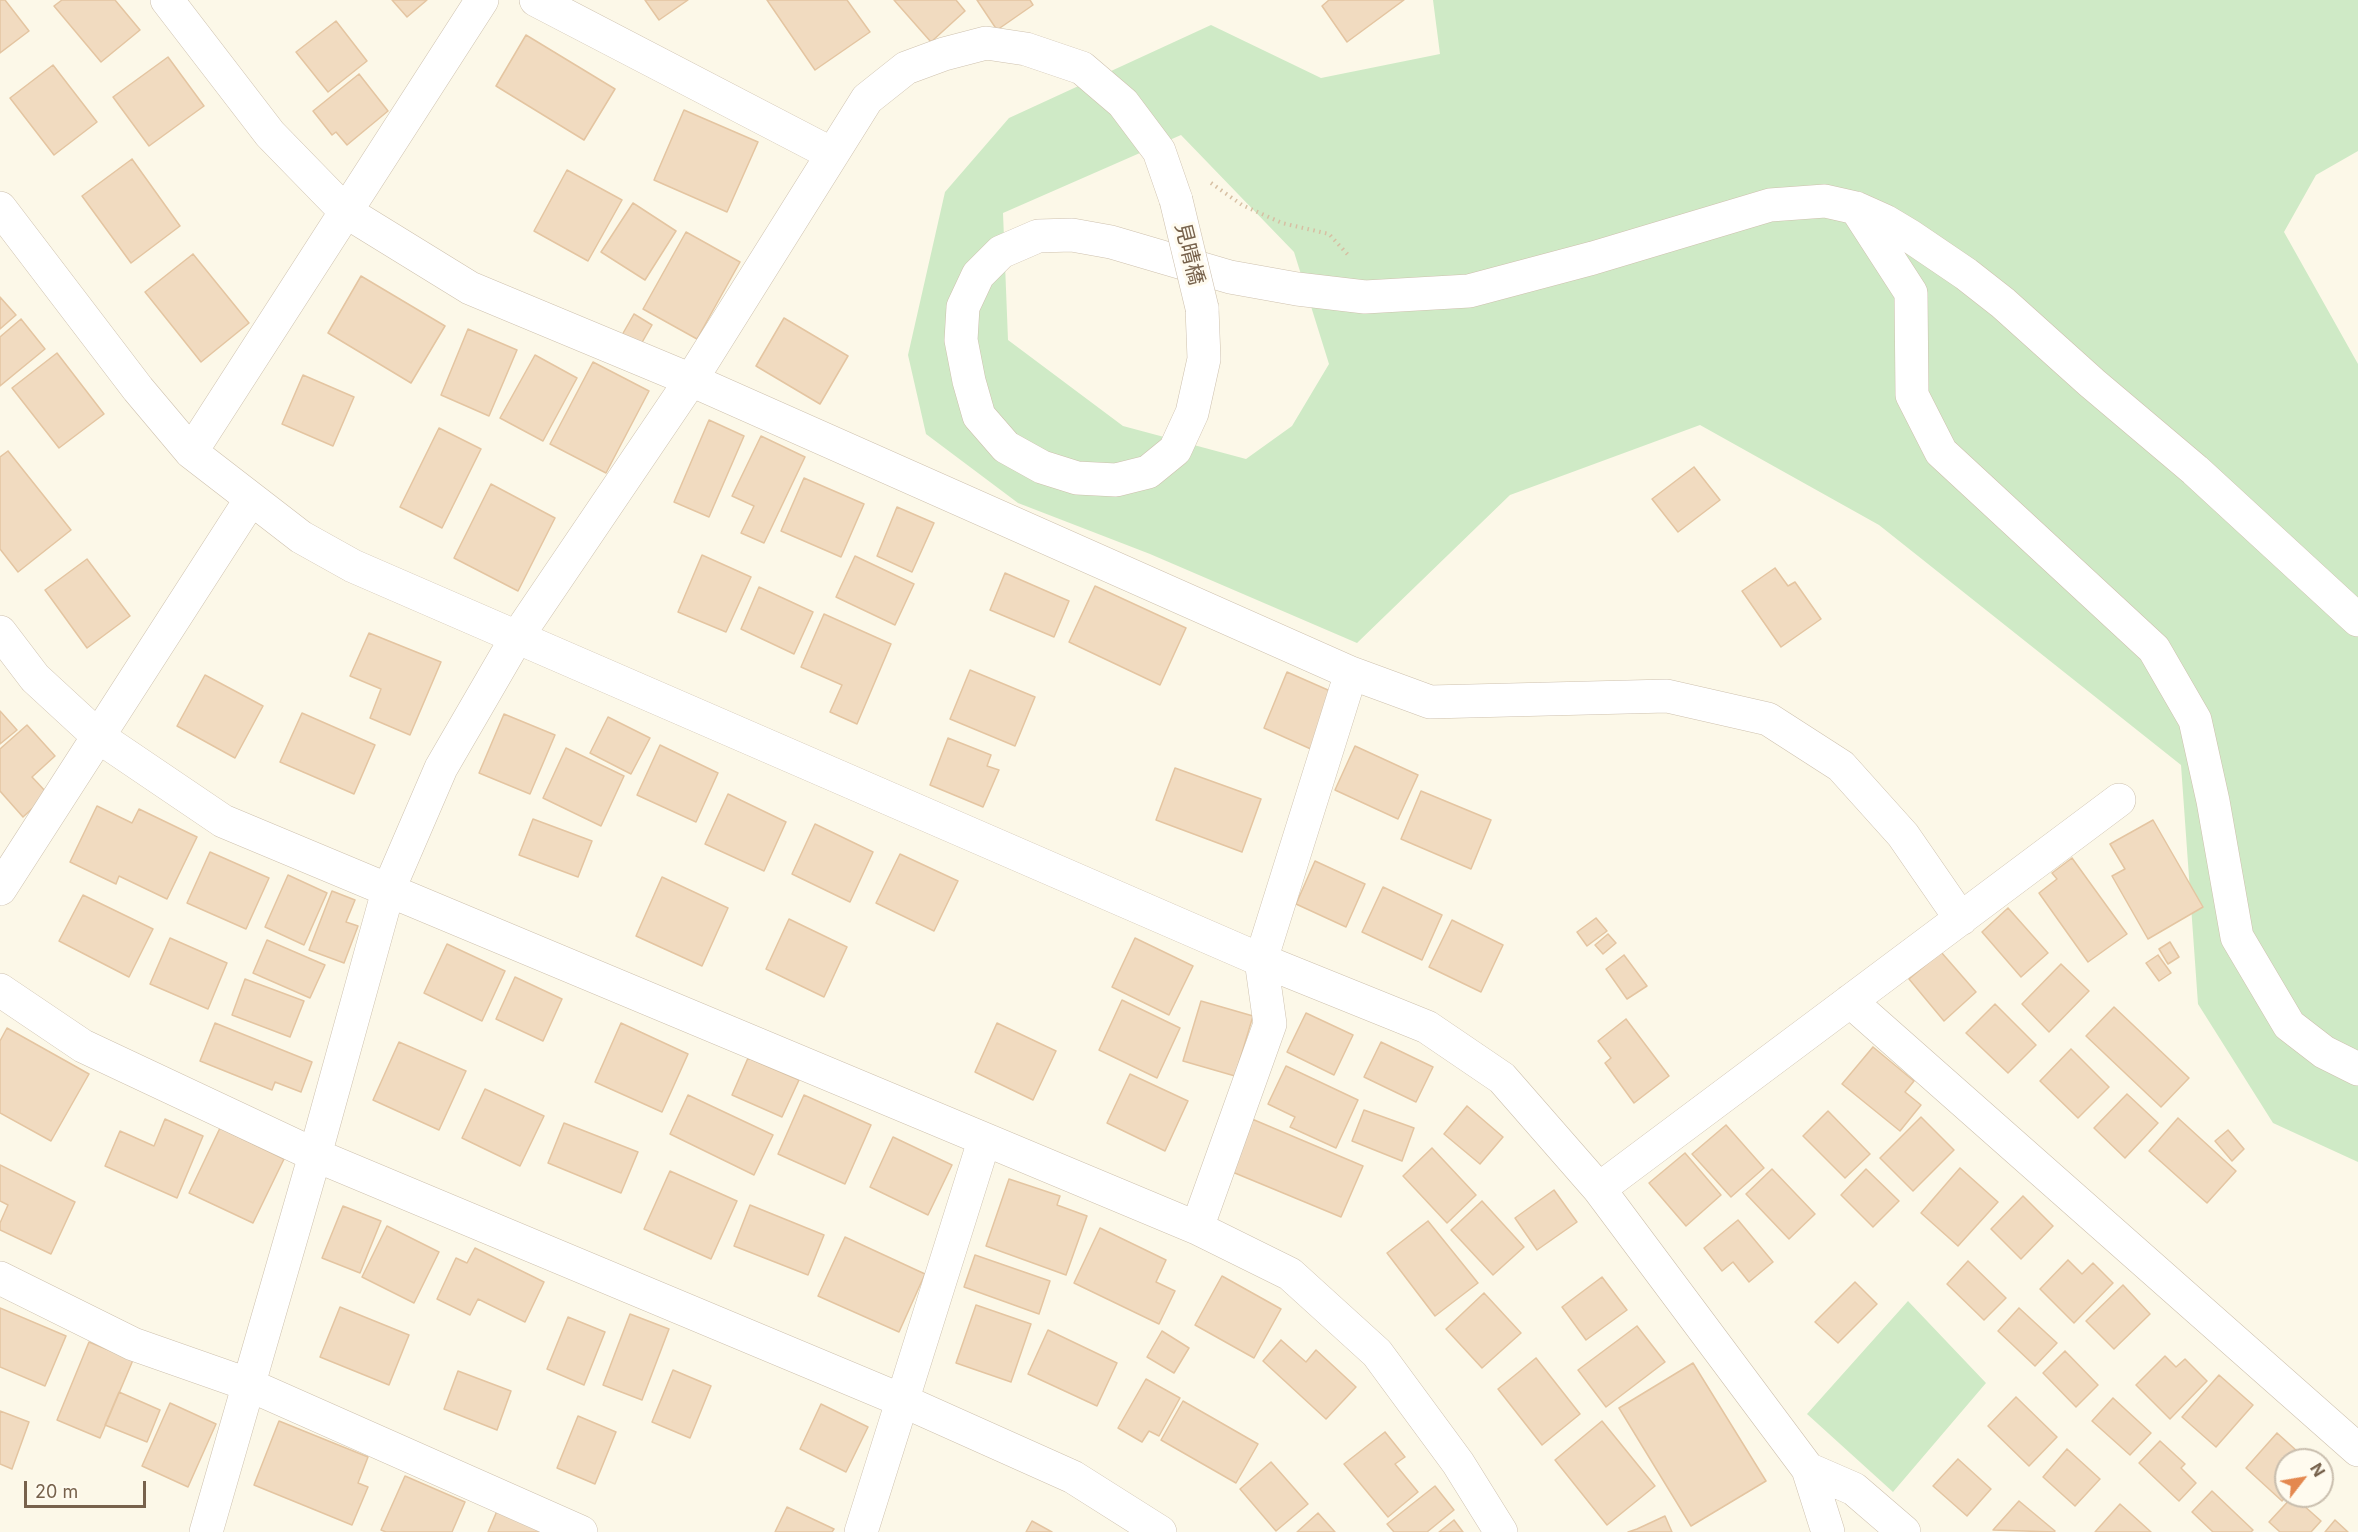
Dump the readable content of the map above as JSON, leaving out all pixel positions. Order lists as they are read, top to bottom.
{
  "streets": {
    "street": ["見晴橋"]
  },
  "scale_bar": "20 m",
  "north": "top right"
}
